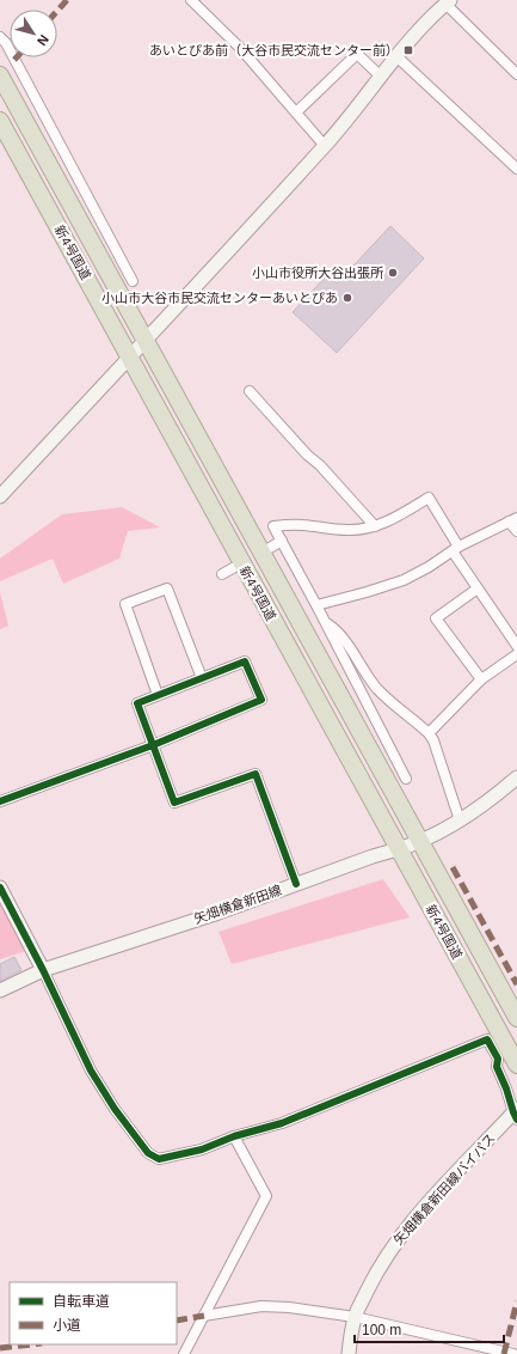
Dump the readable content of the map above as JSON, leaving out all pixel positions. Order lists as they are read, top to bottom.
{
  "streets": {
    "highway": ["新4号国道"],
    "main road": ["矢畑横倉新田線", "矢畑横倉新田線バイパス"]
  },
  "crossings": [
    ["新4号国道", "矢畑横倉新田線"]
  ],
  "places": {
    "transit": ["あいとぴあ前（大谷市民交流センター前）"],
    "other": ["小山市役所大谷出張所", "小山市大谷市民交流センターあいとぴあ"]
  },
  "legend": ["自転車道", "小道"],
  "scale_bar": "100 m",
  "north": "bottom right"
}
